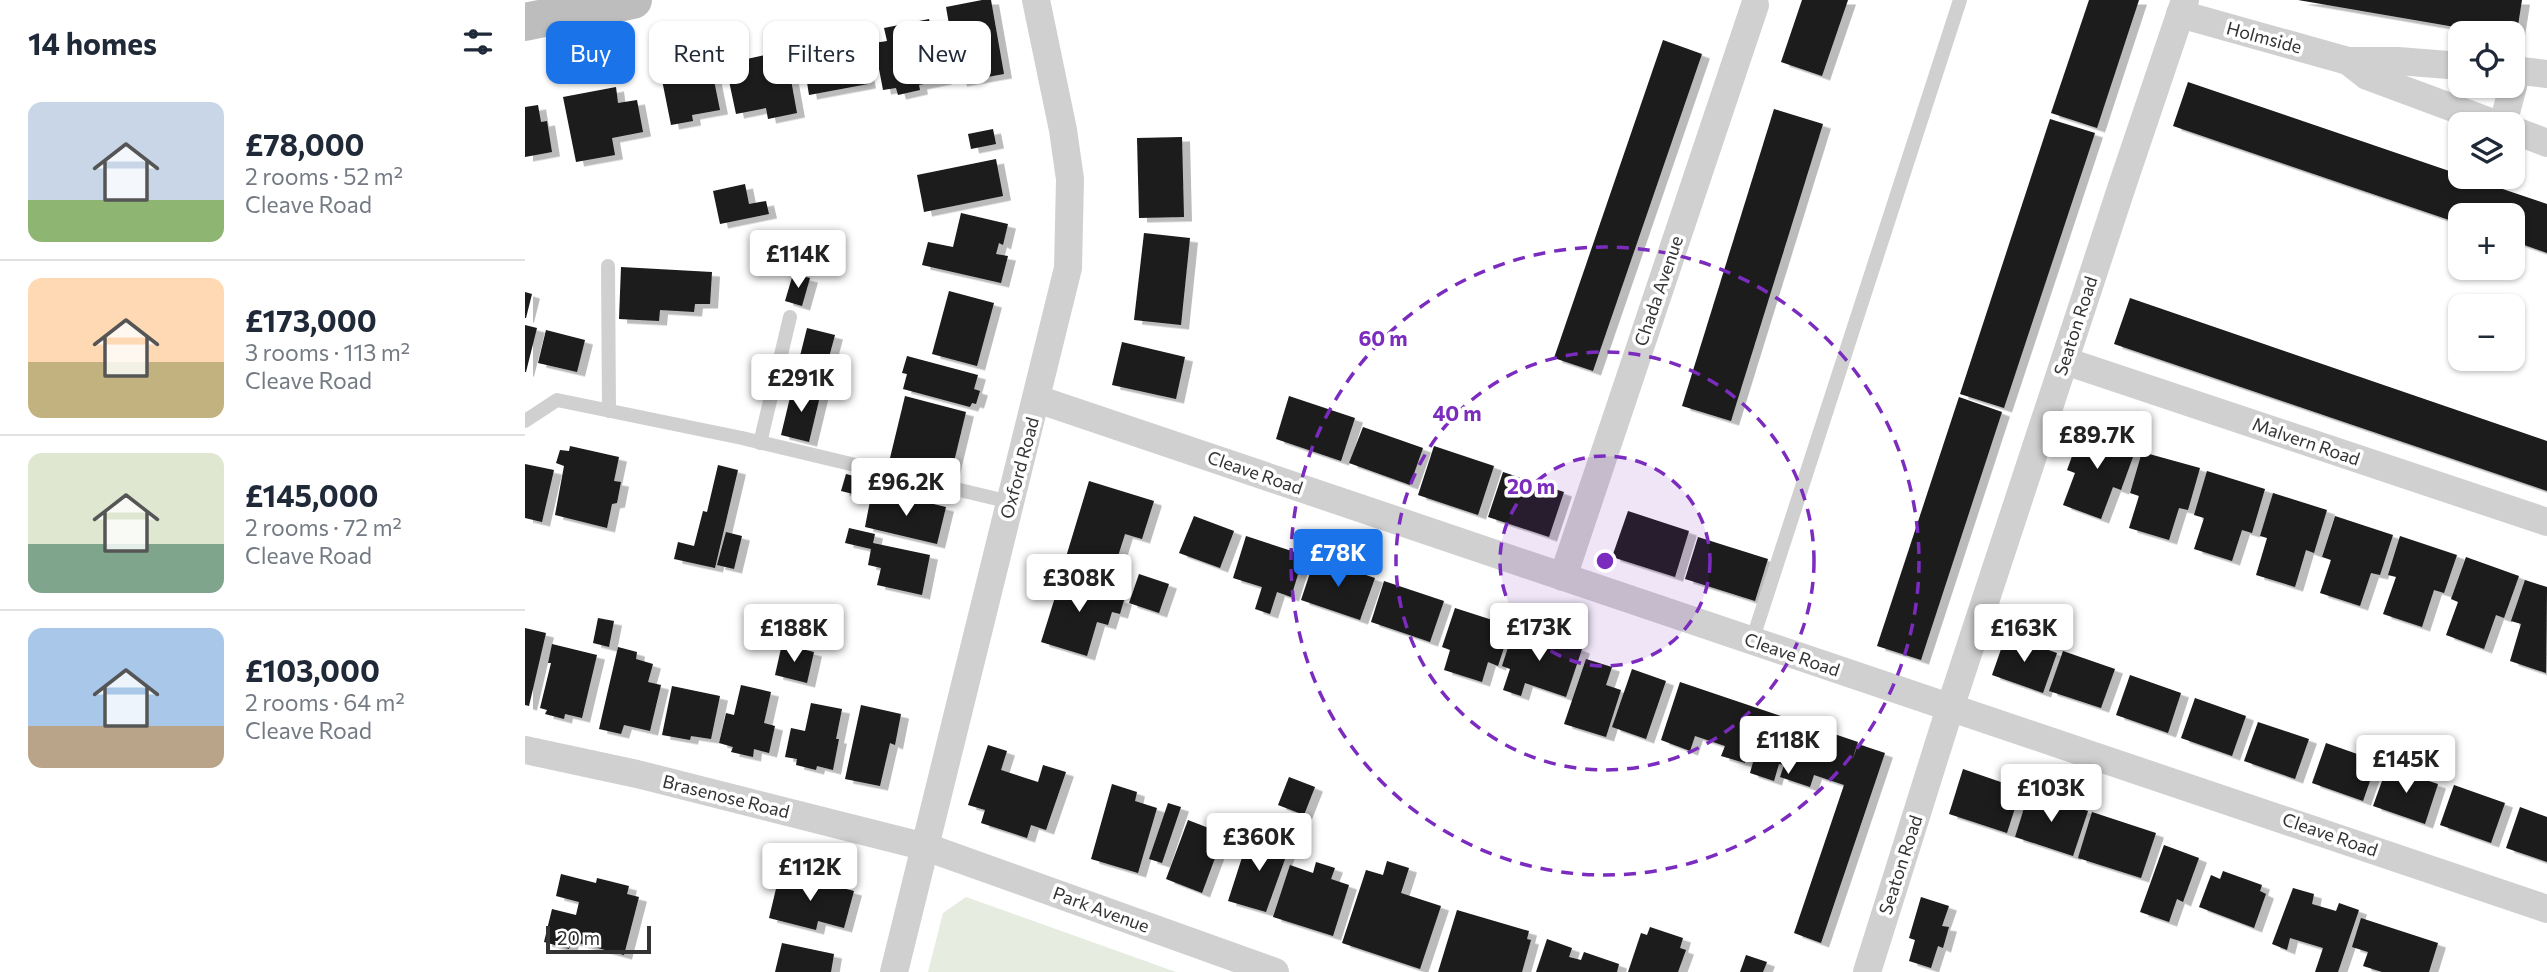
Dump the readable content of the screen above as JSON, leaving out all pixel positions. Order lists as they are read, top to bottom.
{
  "streets": {
    "street": [
      "Holmside",
      "Chada Avenue",
      "Seaton Road",
      "Malvern Road",
      "Oxford Road",
      "Cleave Road",
      "Brasenose Road",
      "Park Avenue"
    ]
  },
  "crossings": [
    ["Holmside", "Seaton Road"],
    ["Chada Avenue", "Cleave Road"],
    ["Seaton Road", "Malvern Road"],
    ["Seaton Road", "Cleave Road"],
    ["Oxford Road", "Cleave Road"],
    ["Oxford Road", "Brasenose Road"],
    ["Oxford Road", "Park Avenue"],
    ["Brasenose Road", "Park Avenue"]
  ],
  "scale_bar": "20 m",
  "page": {
    "heading": "14 homes",
    "map_buttons": ["+", "−"],
    "chip": [
      "Buy",
      "Rent",
      "Filters",
      "New"
    ],
    "list": [
      {
        "name": "£78,000",
        "note": "2 rooms · 52 m² · Cleave Road"
      },
      {
        "name": "£173,000",
        "note": "3 rooms · 113 m² · Cleave Road"
      },
      {
        "name": "£145,000",
        "note": "2 rooms · 72 m² · Cleave Road"
      },
      {
        "name": "£103,000",
        "note": "2 rooms · 64 m² · Cleave Road"
      }
    ],
    "price": [
      "£114K",
      "£291K",
      "£89.7K",
      "£96.2K",
      "£78K",
      "£308K",
      "£173K",
      "£188K",
      "£163K",
      "£118K",
      "£145K",
      "£103K",
      "£360K",
      "£112K"
    ],
    "scale": "20 m"
  },
  "rings": ["60 m", "40 m", "20 m"]
}
